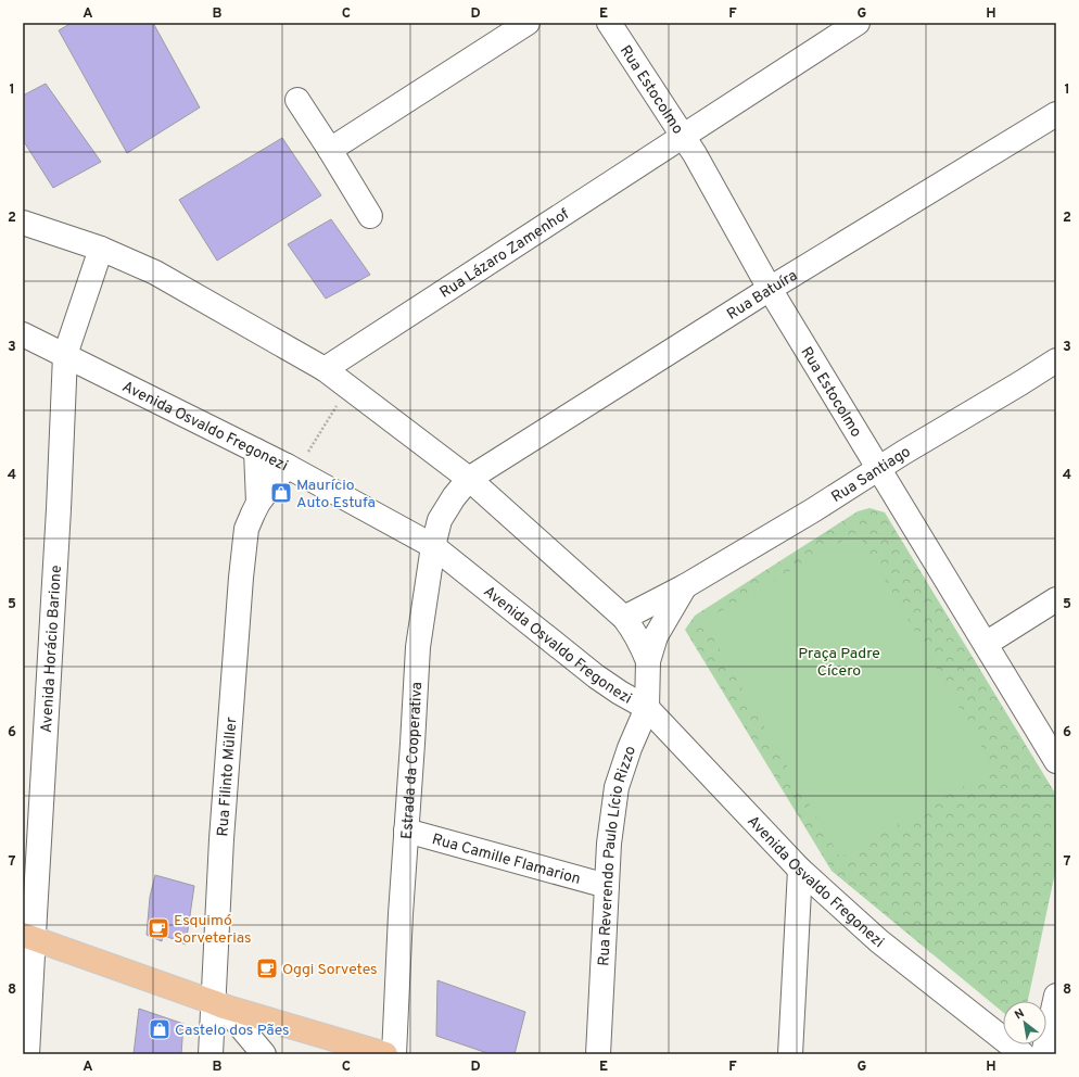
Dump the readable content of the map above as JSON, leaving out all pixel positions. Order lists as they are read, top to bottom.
{
  "streets": {
    "street": [
      "Rua Estocolmo",
      "Rua Lázaro Zamenhof",
      "Rua Batuíra",
      "Avenida Osvaldo Fregonezi",
      "Rua Santiago",
      "Avenida Horácio Barione",
      "Estrada da Cooperativa",
      "Rua Filinto Müller",
      "Rua Reverendo Paulo Lício Rizzo",
      "Rua Camille Flamarion"
    ]
  },
  "crossings": [
    ["Rua Estocolmo", "Rua Lázaro Zamenhof"],
    ["Rua Estocolmo", "Rua Batuíra"],
    ["Rua Estocolmo", "Rua Santiago"],
    ["Rua Batuíra", "Estrada da Cooperativa"],
    ["Avenida Osvaldo Fregonezi", "Avenida Horácio Barione"],
    ["Avenida Osvaldo Fregonezi", "Estrada da Cooperativa"],
    ["Avenida Osvaldo Fregonezi", "Rua Filinto Müller"],
    ["Avenida Osvaldo Fregonezi", "Rua Reverendo Paulo Lício Rizzo"],
    ["Rua Santiago", "Rua Reverendo Paulo Lício Rizzo"],
    ["Estrada da Cooperativa", "Rua Camille Flamarion"],
    ["Rua Reverendo Paulo Lício Rizzo", "Rua Camille Flamarion"]
  ],
  "parks": ["Praça Padre Cícero"],
  "places": {
    "shop": ["Maurício Auto Estufa", "Castelo dos Pães"],
    "cafe": ["Esquimó Sorveterias", "Oggi Sorvetes"]
  },
  "north": "top left",
  "grid": {
    "columns": [
      "A",
      "B",
      "C",
      "D",
      "E",
      "F",
      "G",
      "H"
    ],
    "rows": [
      "1",
      "2",
      "3",
      "4",
      "5",
      "6",
      "7",
      "8"
    ]
  }
}
